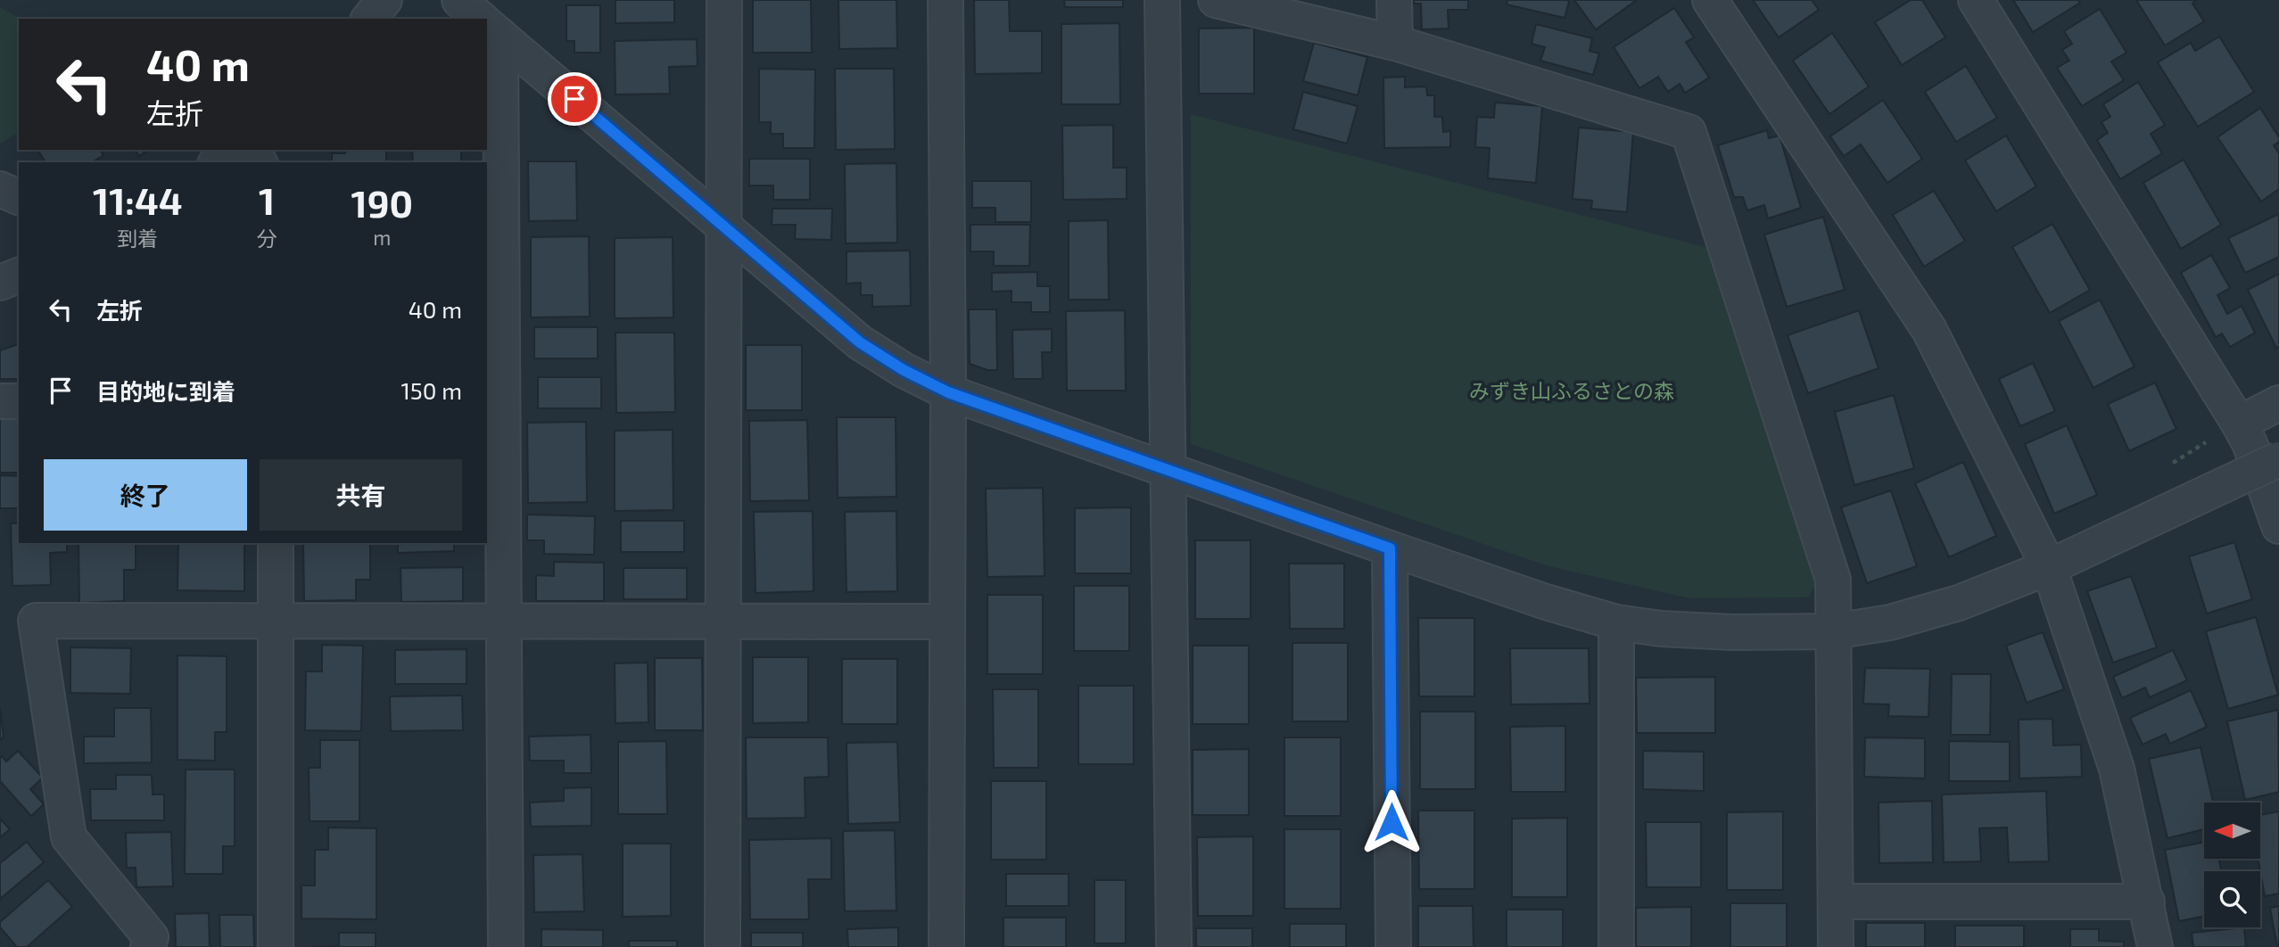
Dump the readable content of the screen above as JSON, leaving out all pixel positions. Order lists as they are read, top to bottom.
{
  "parks": ["みずき山ふるさとの森"],
  "north": "left",
  "page": {
    "turn": ["40 m", "左折"],
    "eta": [
      "11:44",
      "到着",
      "1",
      "分",
      "190",
      "m"
    ],
    "list": [
      {
        "name": "左折",
        "value": "40 m"
      },
      {
        "name": "目的地に到着",
        "value": "150 m"
      }
    ],
    "buttons": ["終了", "共有"]
  }
}
